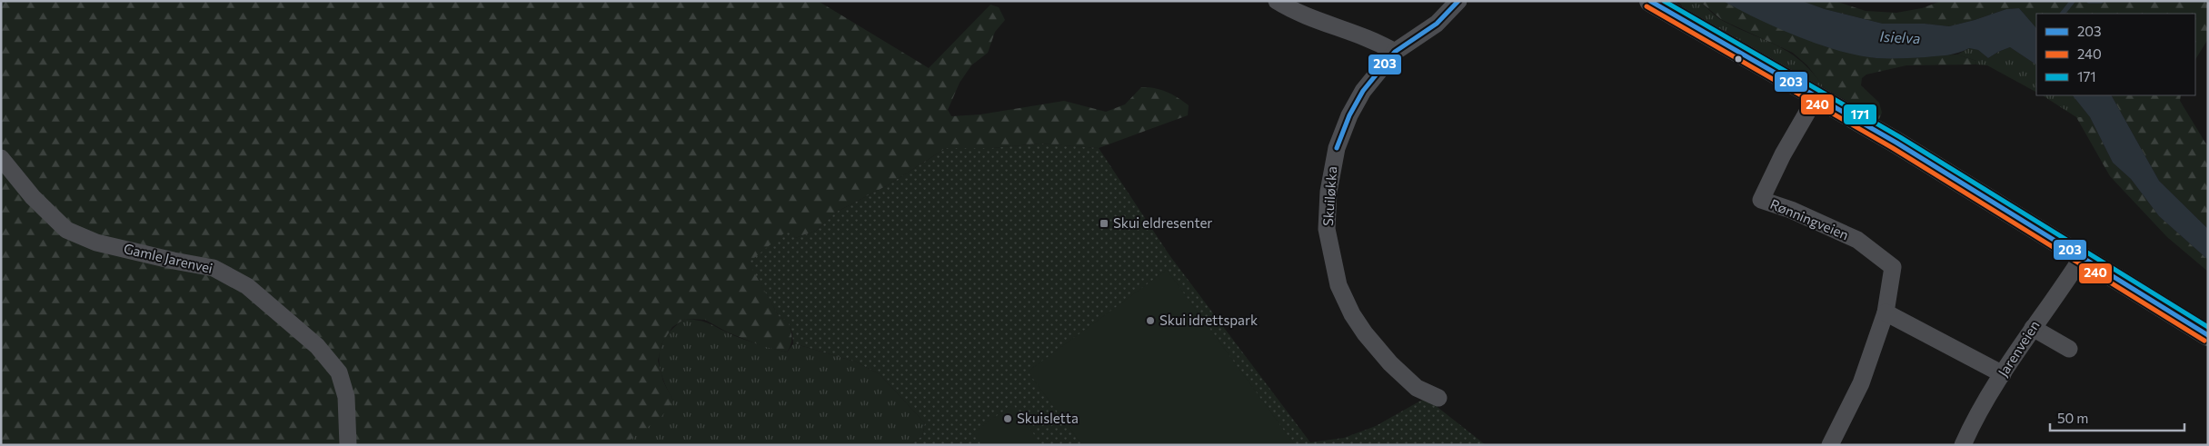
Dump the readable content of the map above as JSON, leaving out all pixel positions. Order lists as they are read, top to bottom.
{
  "streets": {
    "street": [
      "Skuiløkka",
      "Rønningveien",
      "Gamle Jarenvei",
      "Jarenveien"
    ]
  },
  "water": ["Isielva"],
  "places": {
    "transit": ["Skui eldresenter"],
    "other": ["Skui idrettspark", "Skuisletta"]
  },
  "lines": ["transit line 203", "transit line 171", "transit line 240"],
  "legend": ["203", "240", "171"],
  "scale_bar": "50 m"
}
